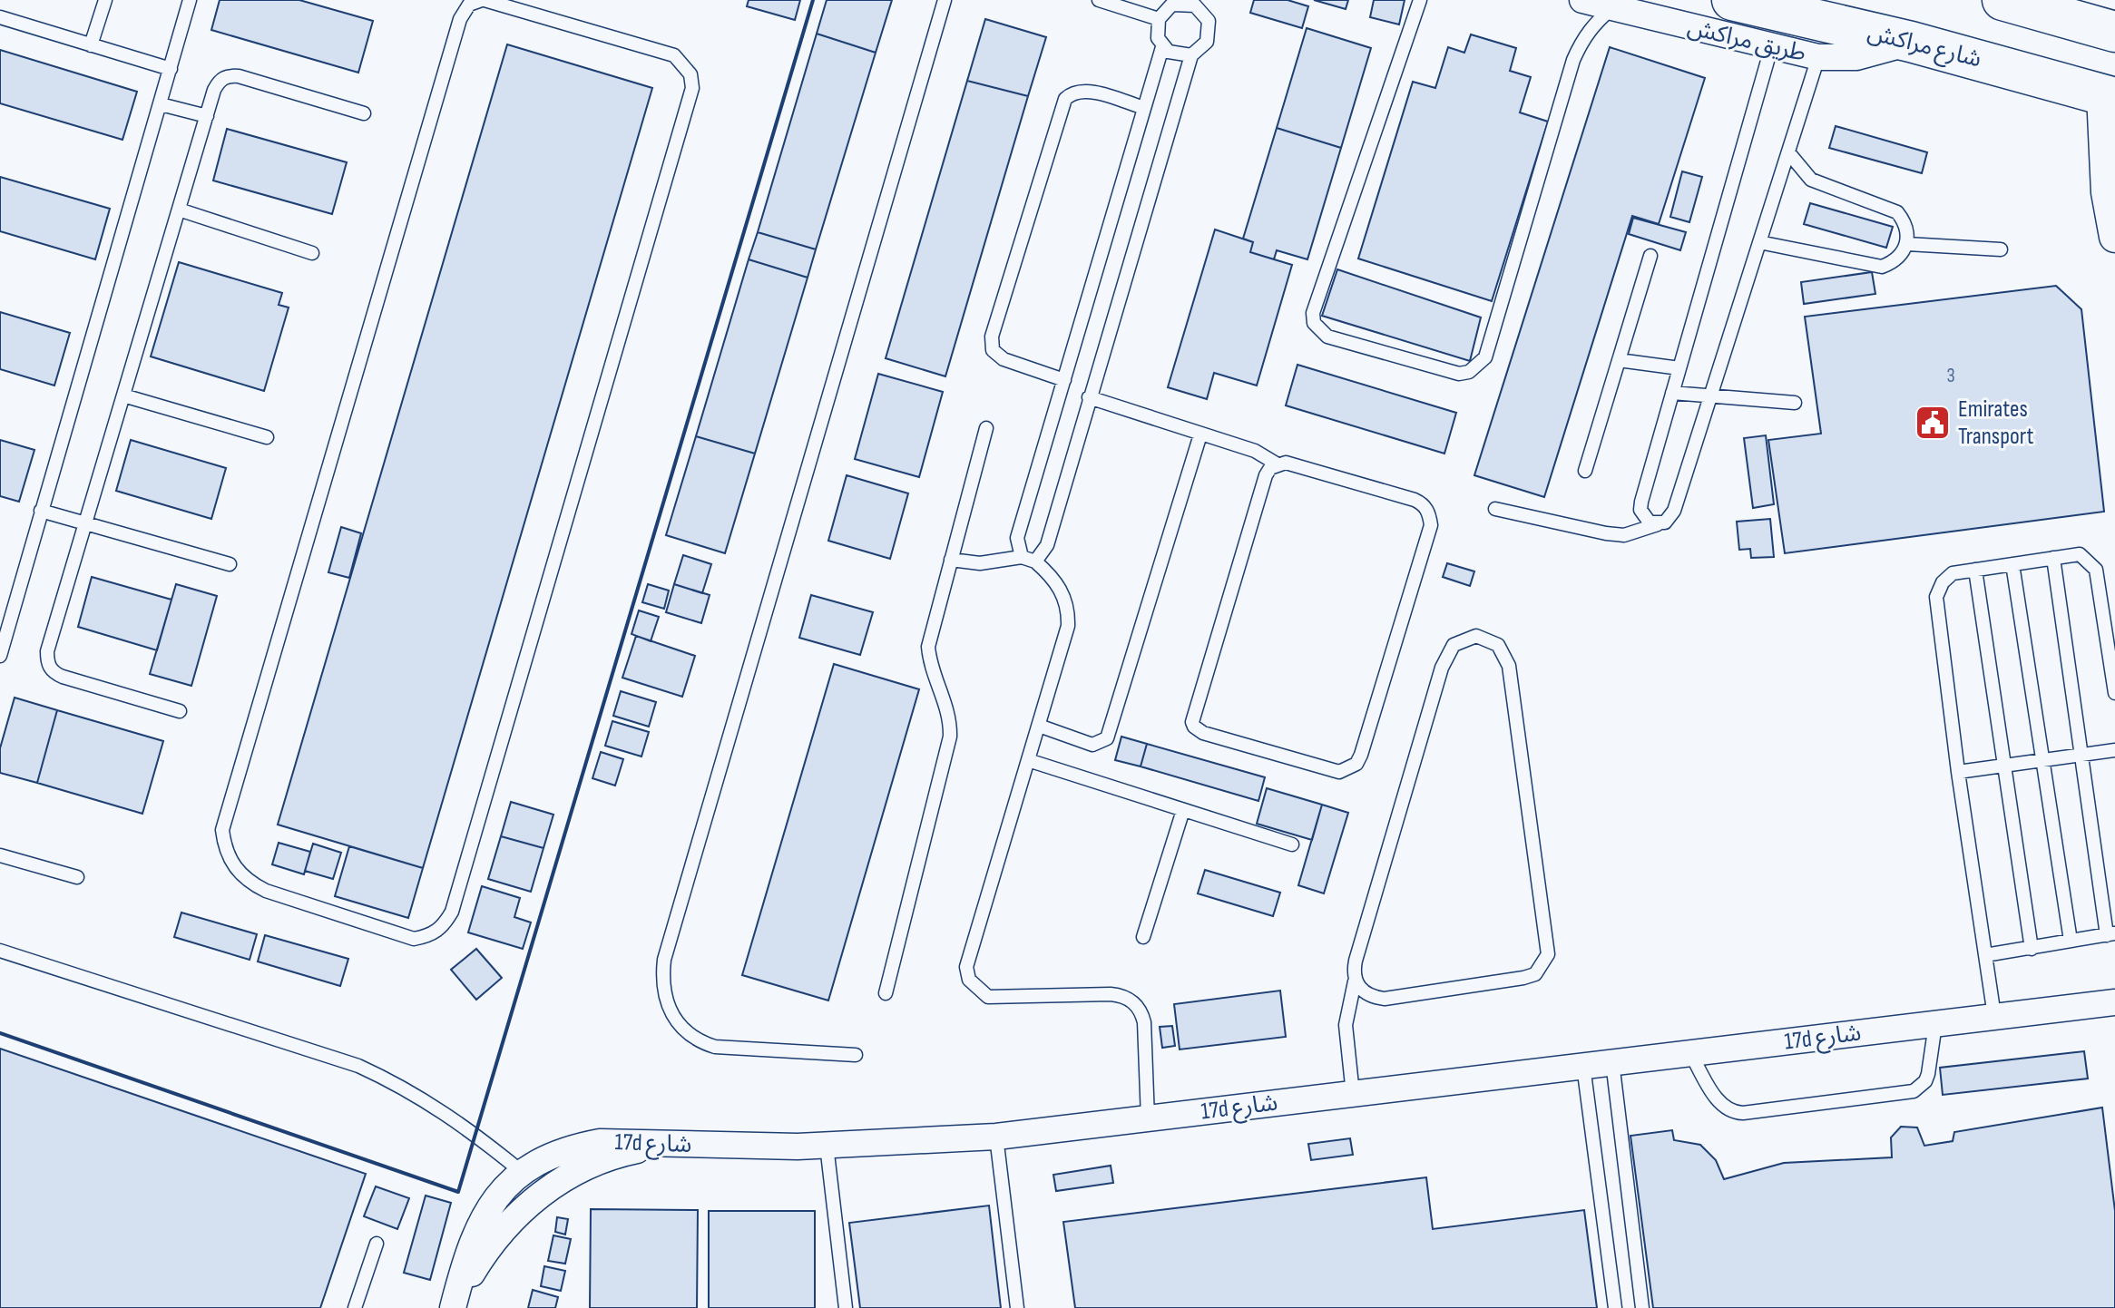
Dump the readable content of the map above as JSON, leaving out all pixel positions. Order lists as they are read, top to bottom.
{
  "streets": {
    "main road": ["شارع مراكش"],
    "street": ["طريق مراكش", "17d شارع"]
  },
  "crossings": [
    ["طريق مراكش", "شارع مراكش"]
  ],
  "places": {
    "public building": ["Emirates Transport"]
  },
  "house_numbers": ["3"]
}
